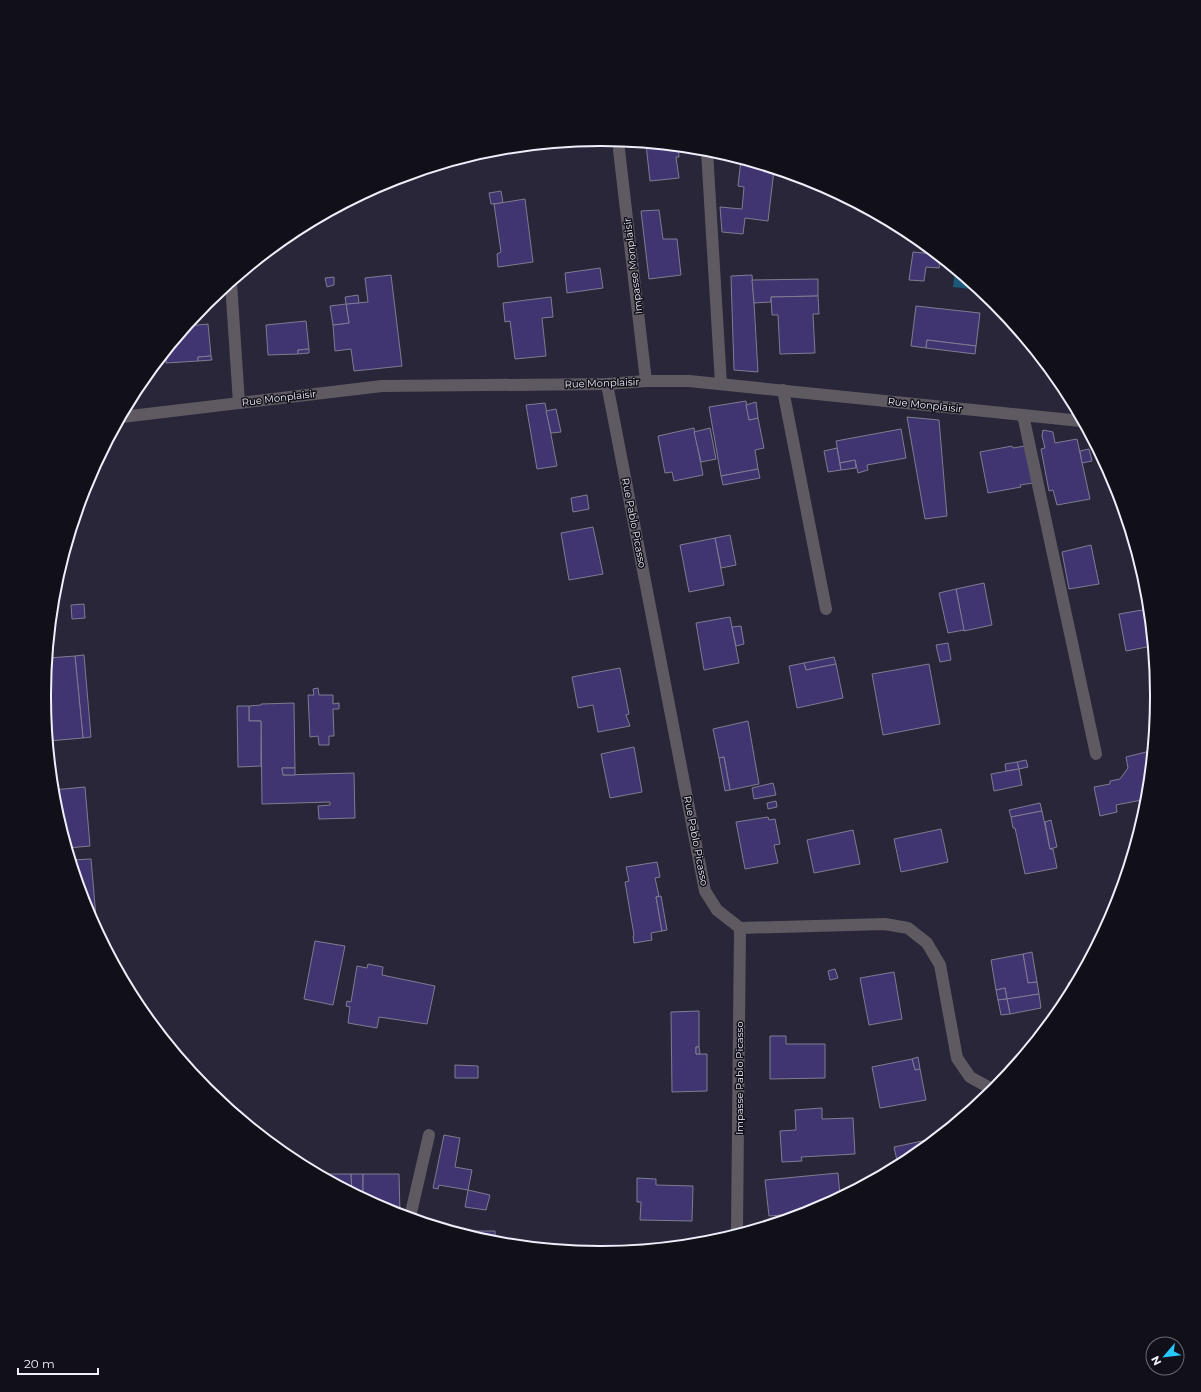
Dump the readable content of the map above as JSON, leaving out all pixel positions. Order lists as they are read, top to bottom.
{
  "streets": {
    "street": [
      "Impasse Monplaisir",
      "Rue Monplaisir",
      "Rue Pablo Picasso",
      "Impasse Pablo Picasso"
    ]
  },
  "crossings": [
    ["Impasse Monplaisir", "Rue Monplaisir"],
    ["Rue Monplaisir", "Rue Pablo Picasso"],
    ["Rue Pablo Picasso", "Impasse Pablo Picasso"]
  ],
  "scale_bar": "20 m",
  "north": "bottom left"
}
